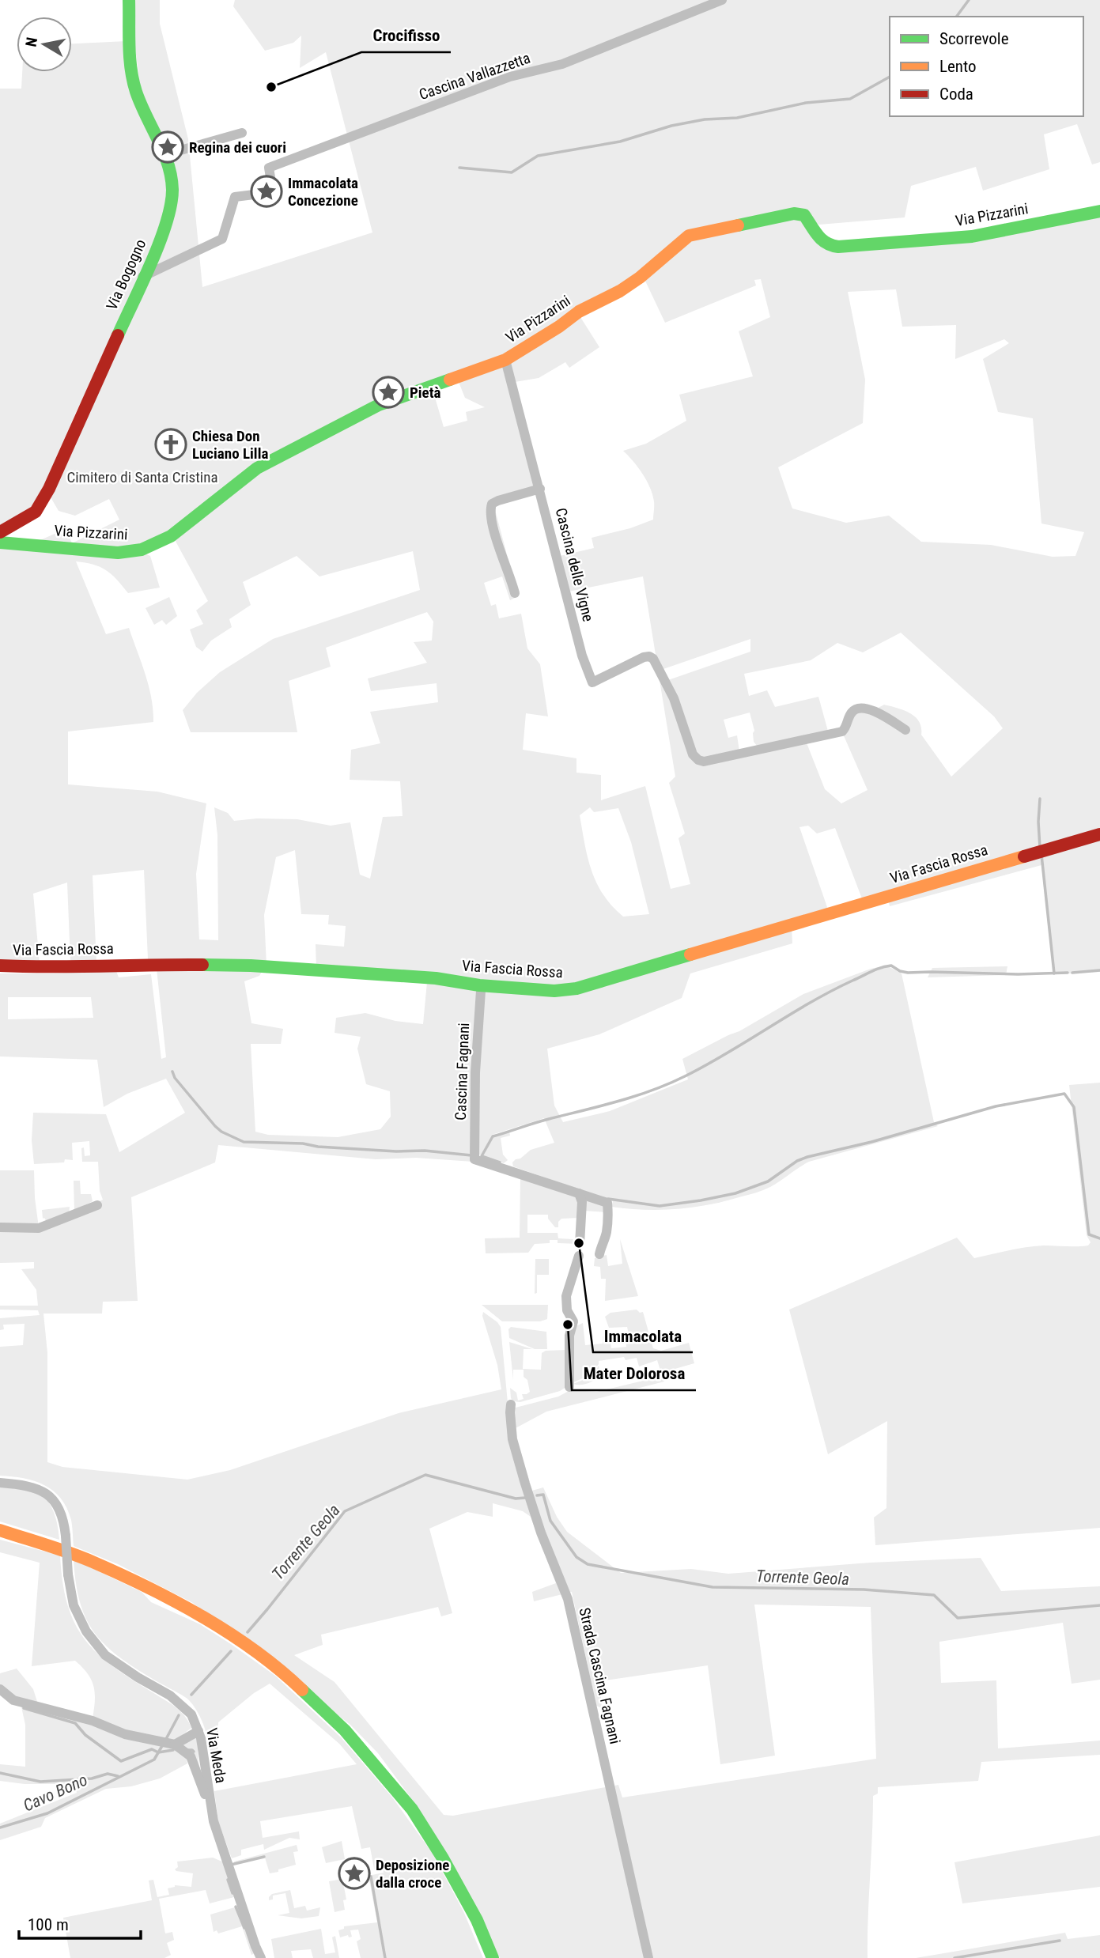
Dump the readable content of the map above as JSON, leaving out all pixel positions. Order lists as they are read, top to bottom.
{
  "streets": {
    "main road": ["Via Pizzarini", "Via Bogogno", "Via Fascia Rossa"],
    "street": [
      "Cascina Vallazzetta",
      "Cascina delle Vigne",
      "Cascina Fagnani",
      "Strada Cascina Fagnani",
      "Via Meda"
    ]
  },
  "crossings": [
    ["Cascina Vallazzetta", "Via Bogogno"],
    ["Via Pizzarini", "Cascina delle Vigne"],
    ["Via Fascia Rossa", "Cascina Fagnani"]
  ],
  "water": ["Torrente Geola", "Cavo Bono"],
  "parks": ["Cimitero di Santa Cristina"],
  "places": {
    "other": ["Crocifisso", "Immacolata", "Mater Dolorosa"],
    "place": [
      "Regina dei cuori",
      "Immacolata Concezione",
      "Pietà",
      "Deposizione dalla croce"
    ],
    "church": ["Chiesa Don Luciano Lilla"]
  },
  "legend": ["Scorrevole", "Lento", "Coda"],
  "scale_bar": "100 m",
  "north": "left"
}
